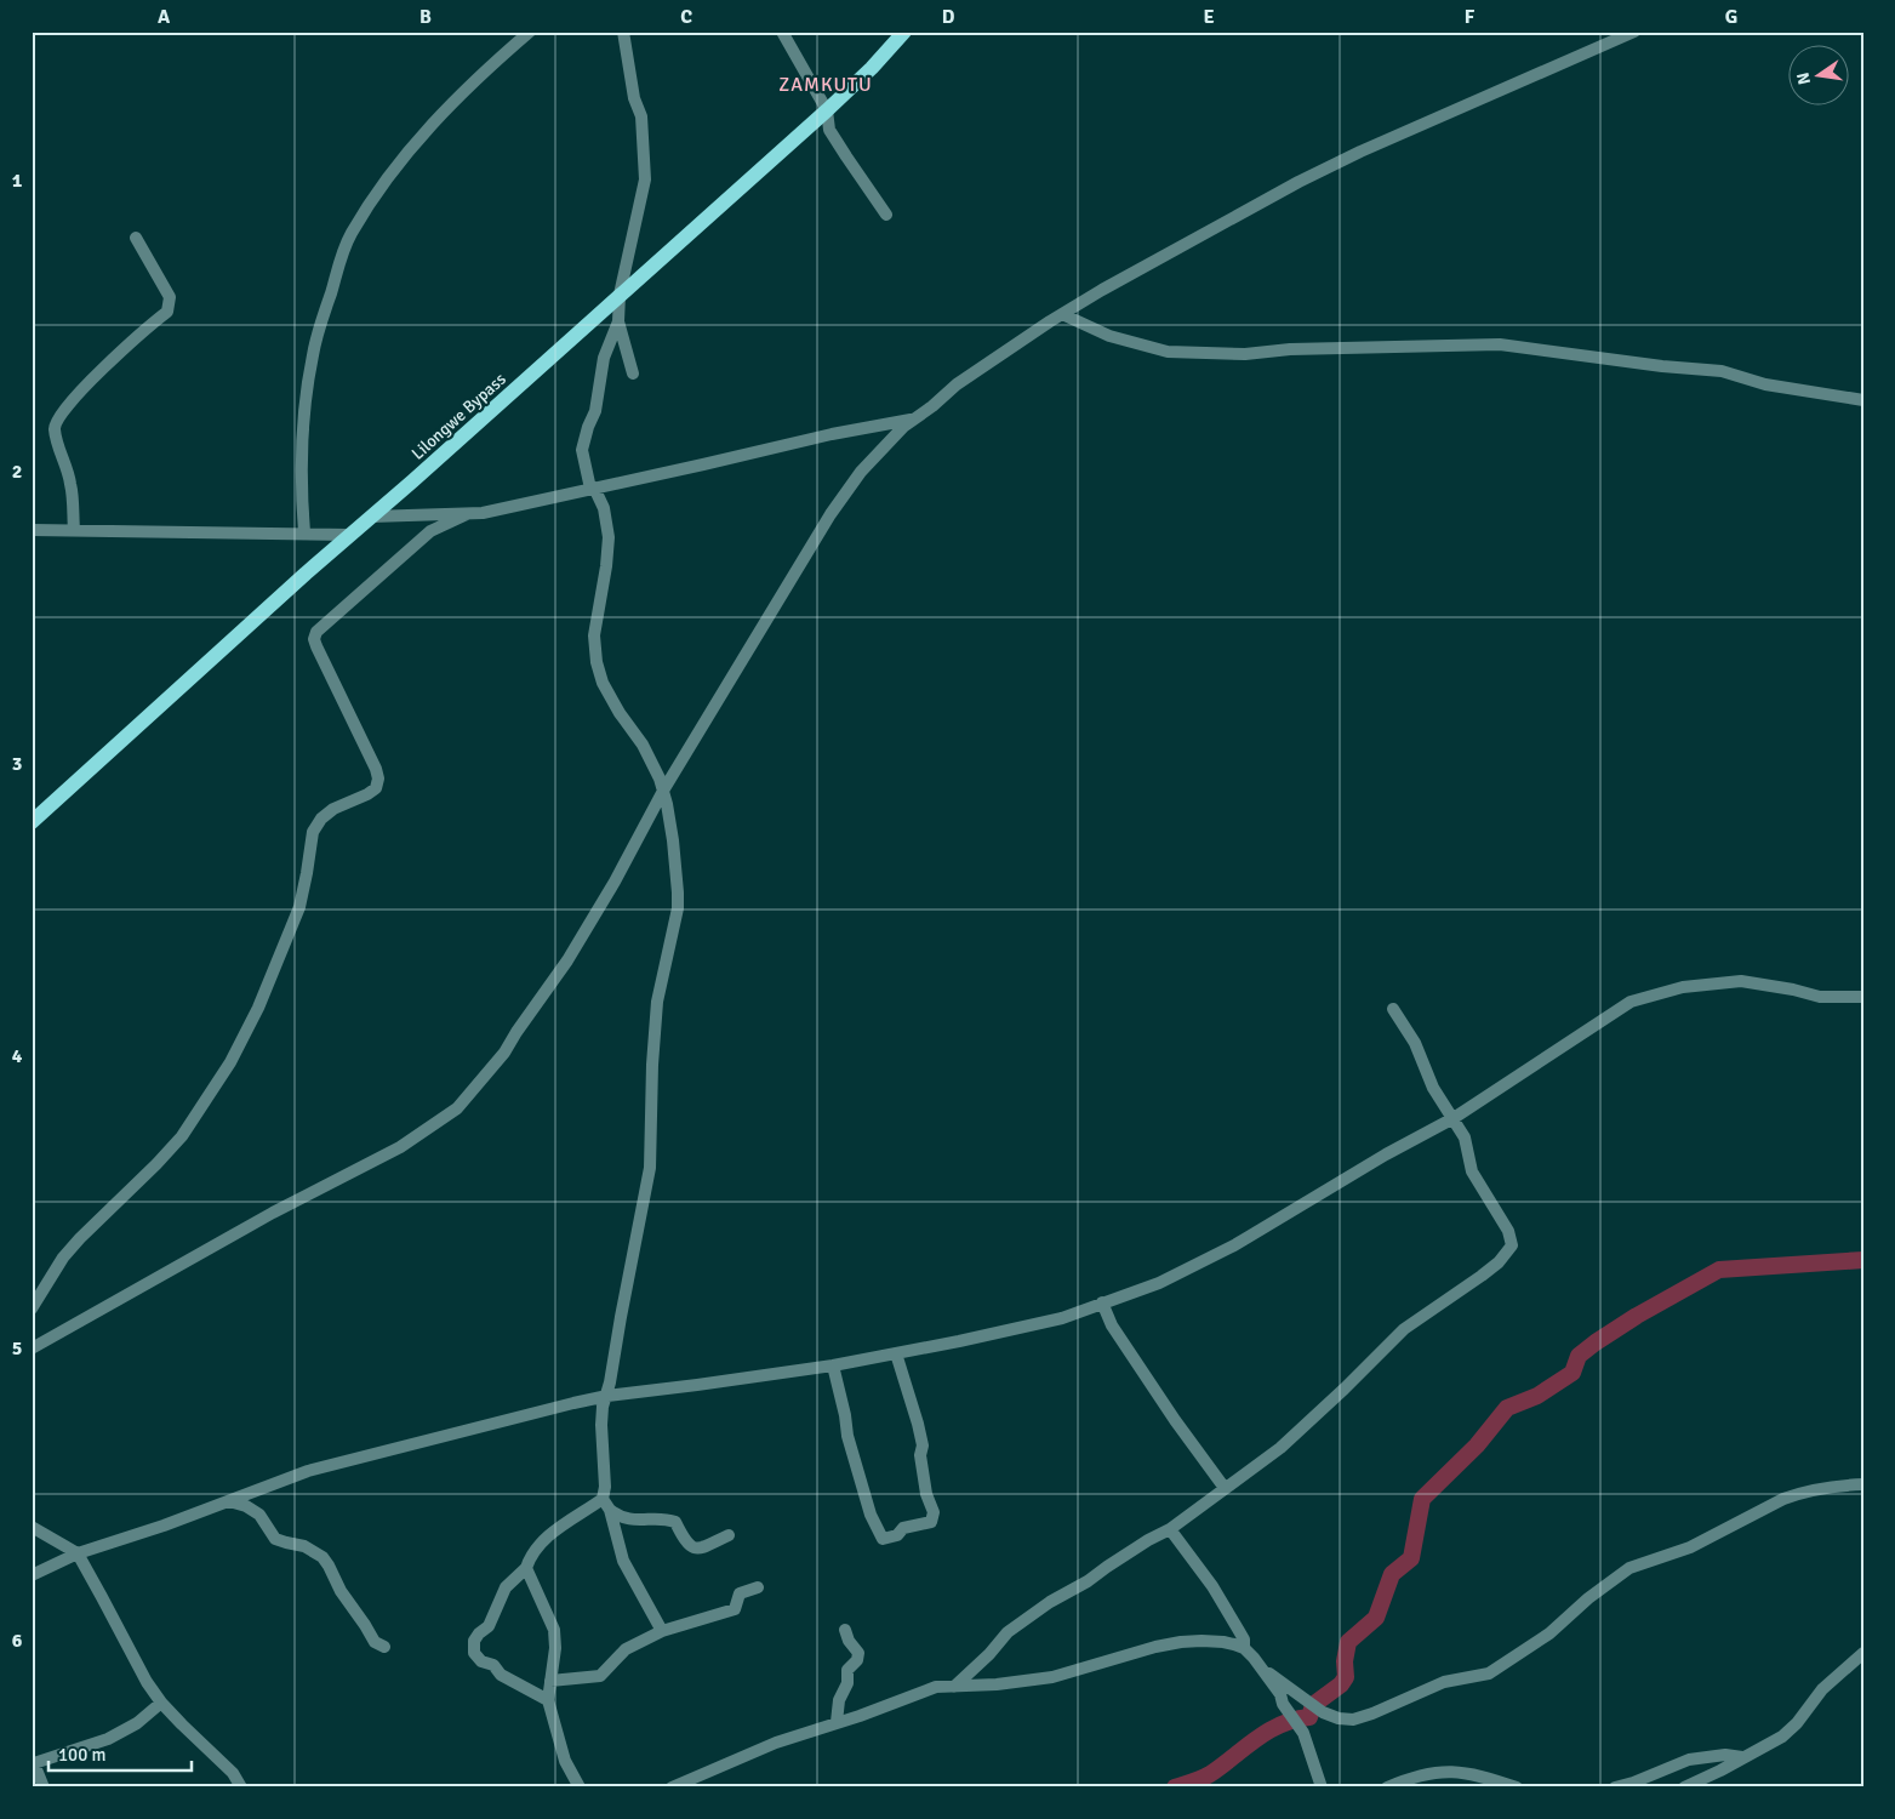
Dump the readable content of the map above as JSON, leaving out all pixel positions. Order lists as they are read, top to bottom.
{
  "streets": {
    "main road": ["Lilongwe Bypass"]
  },
  "districts": ["ZAMKUTU"],
  "scale_bar": "100 m",
  "north": "left",
  "grid": {
    "columns": [
      "A",
      "B",
      "C",
      "D",
      "E",
      "F",
      "G"
    ],
    "rows": [
      "1",
      "2",
      "3",
      "4",
      "5",
      "6"
    ]
  }
}
